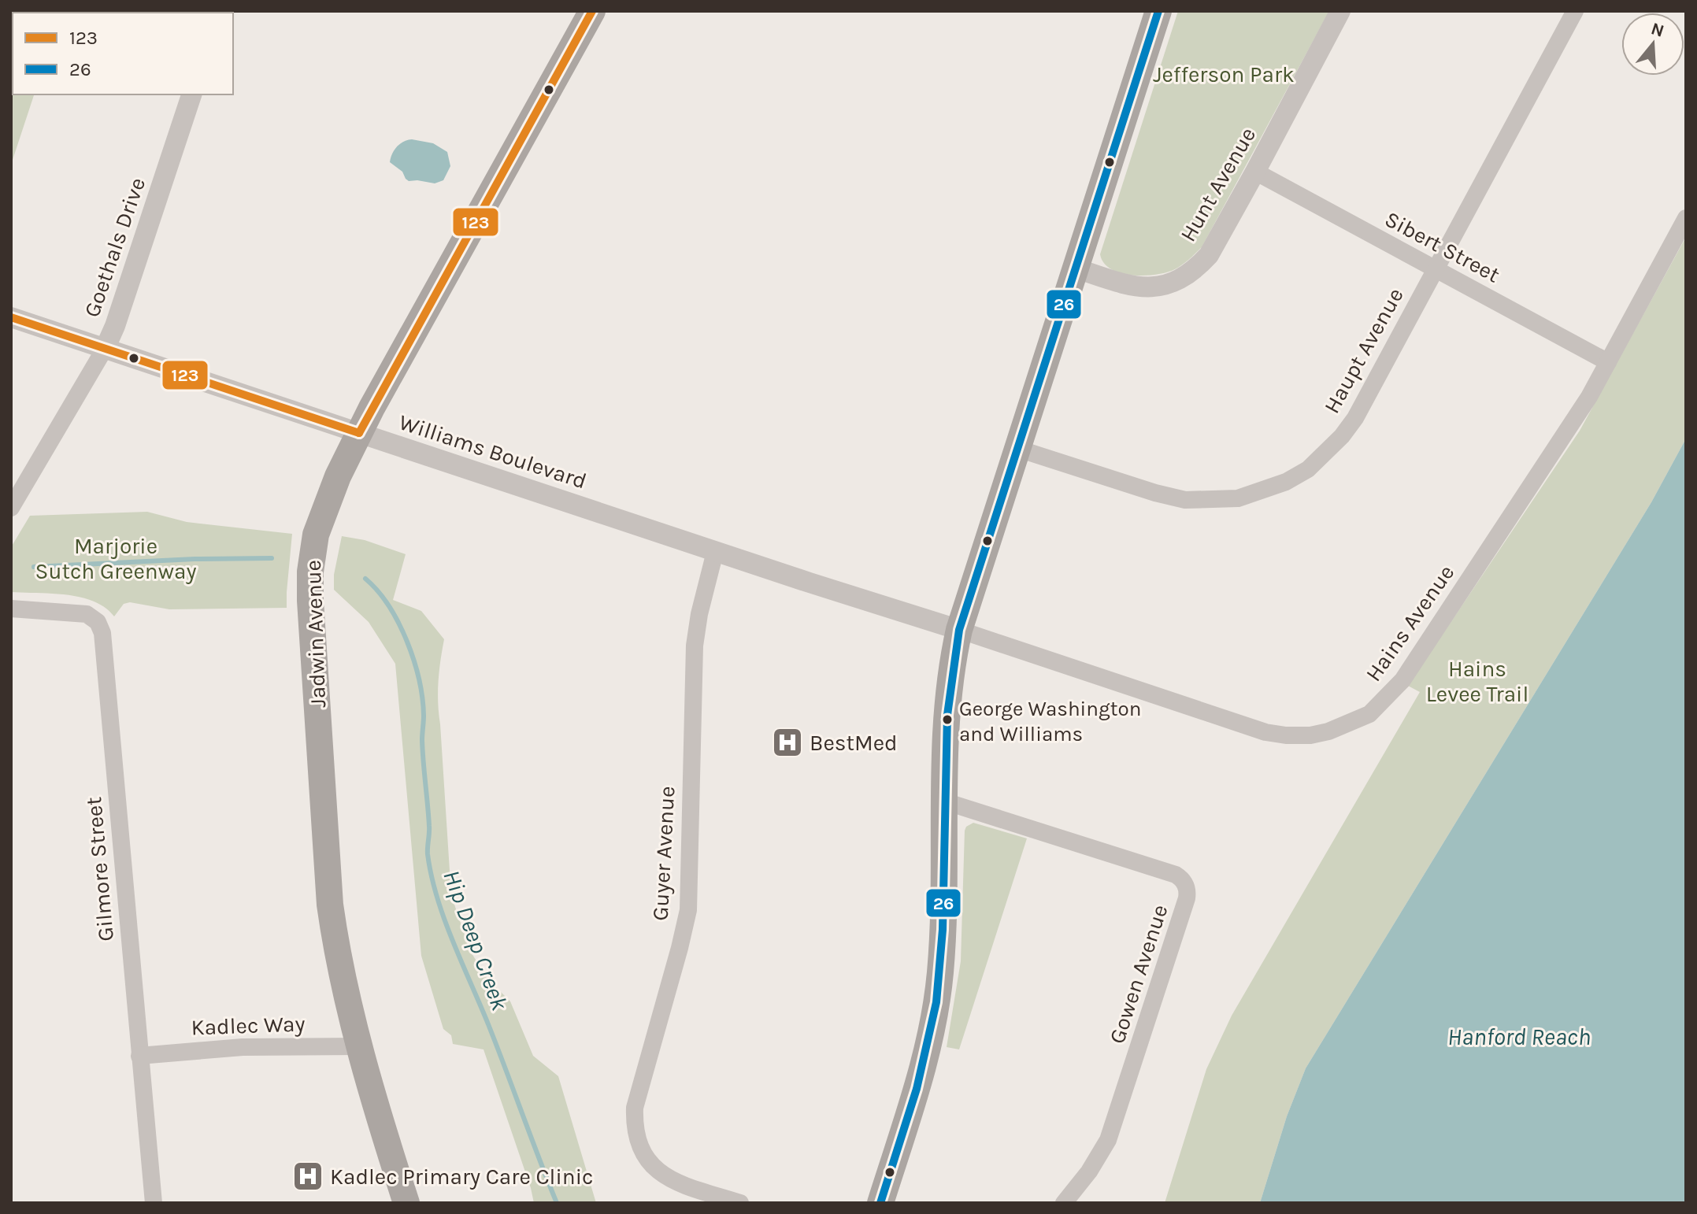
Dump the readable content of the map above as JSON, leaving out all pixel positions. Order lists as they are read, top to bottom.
{
  "streets": {
    "main road": ["Jadwin Avenue"],
    "street": [
      "Hunt Avenue",
      "Sibert Street",
      "Goethals Drive",
      "Haupt Avenue",
      "Williams Boulevard",
      "Hains Avenue",
      "Guyer Avenue",
      "Gilmore Street",
      "Gowen Avenue",
      "Kadlec Way"
    ]
  },
  "crossings": [
    ["Hunt Avenue", "Sibert Street"],
    ["Sibert Street", "Haupt Avenue"],
    ["Sibert Street", "Hains Avenue"],
    ["Goethals Drive", "Williams Boulevard"],
    ["Williams Boulevard", "Hains Avenue"],
    ["Williams Boulevard", "Jadwin Avenue"],
    ["Williams Boulevard", "Guyer Avenue"],
    ["Jadwin Avenue", "Kadlec Way"],
    ["Gilmore Street", "Kadlec Way"]
  ],
  "water": ["Hip Deep Creek", "Hanford Reach"],
  "parks": ["Jefferson Park", "Marjorie Sutch Greenway", "Hains Levee Trail"],
  "places": {
    "other": ["George Washington and Williams"],
    "hospital": ["BestMed", "Kadlec Primary Care Clinic"]
  },
  "lines": ["transit line 123", "transit line 26"],
  "legend": ["123", "26"],
  "north": "top"
}
